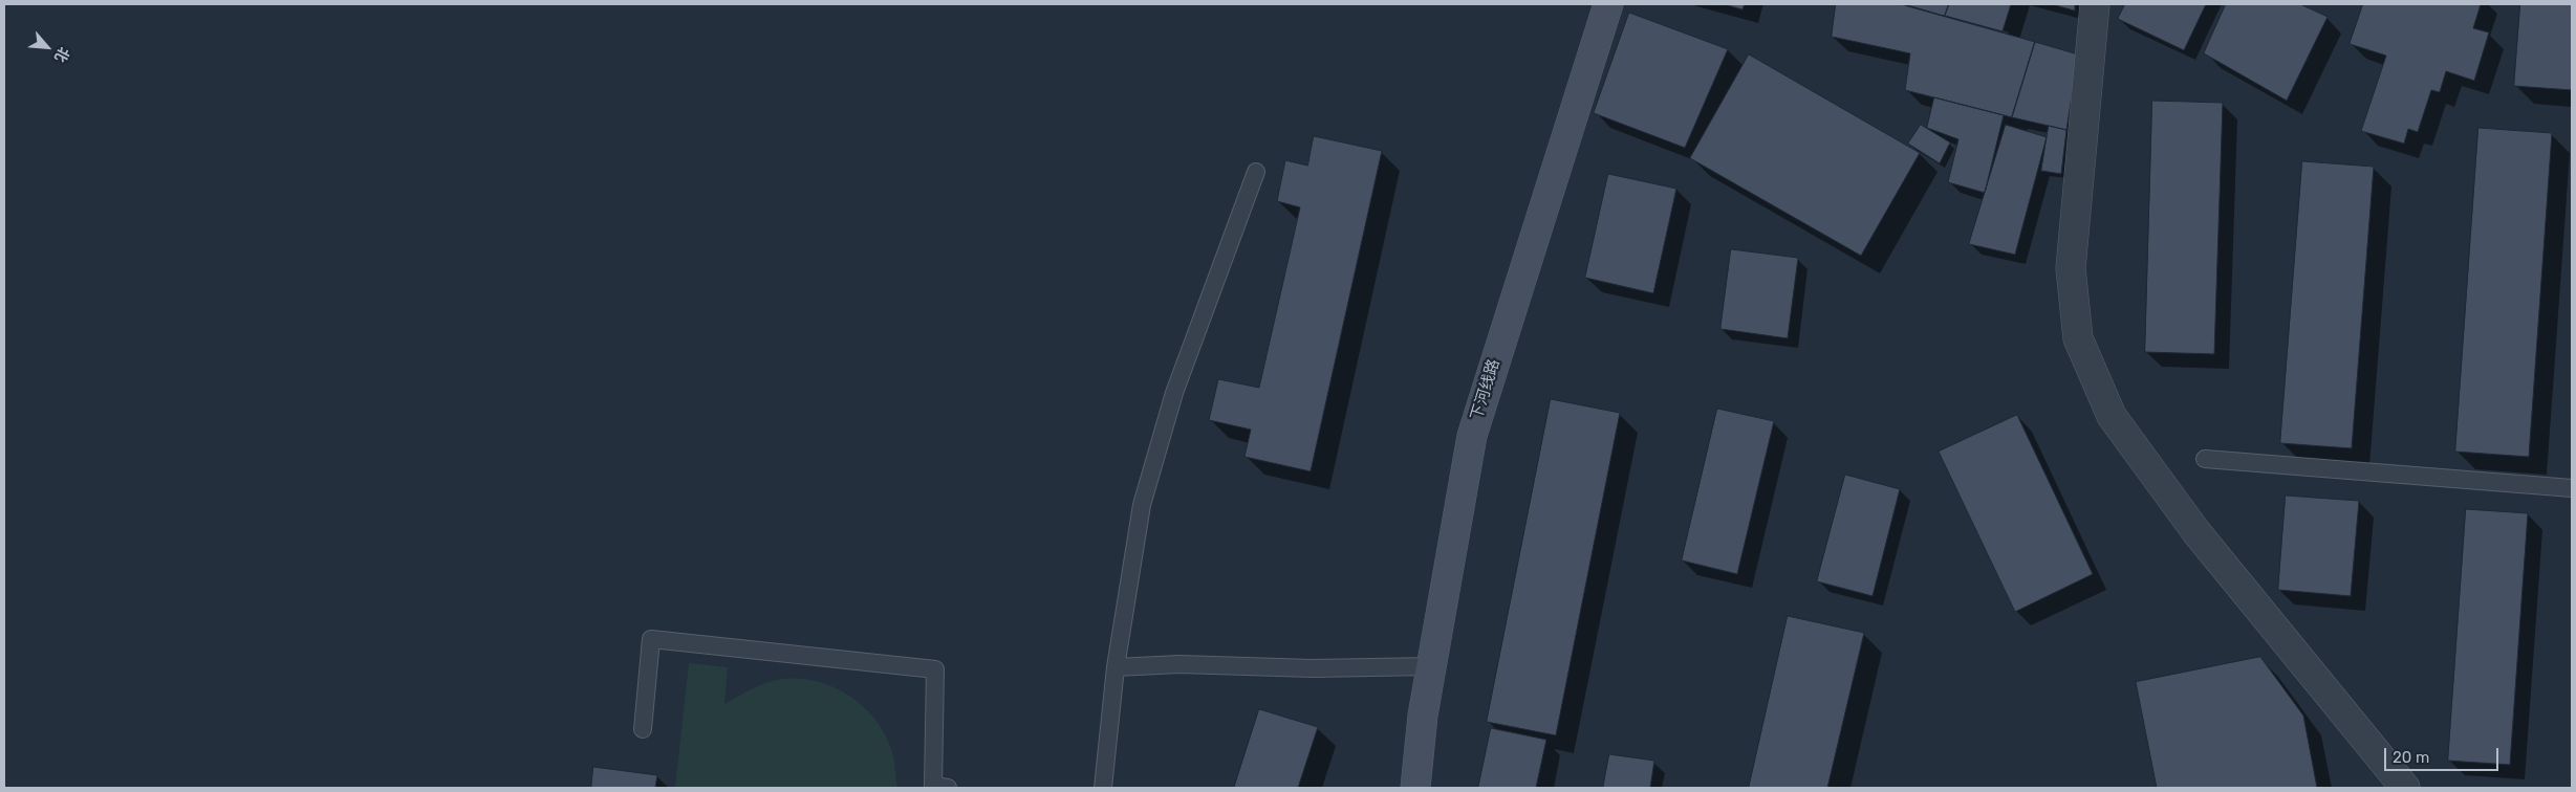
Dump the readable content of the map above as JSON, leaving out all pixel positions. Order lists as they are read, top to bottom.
{
  "streets": {
    "street": ["下河线路"]
  },
  "scale_bar": "20 m",
  "north": "bottom right"
}
